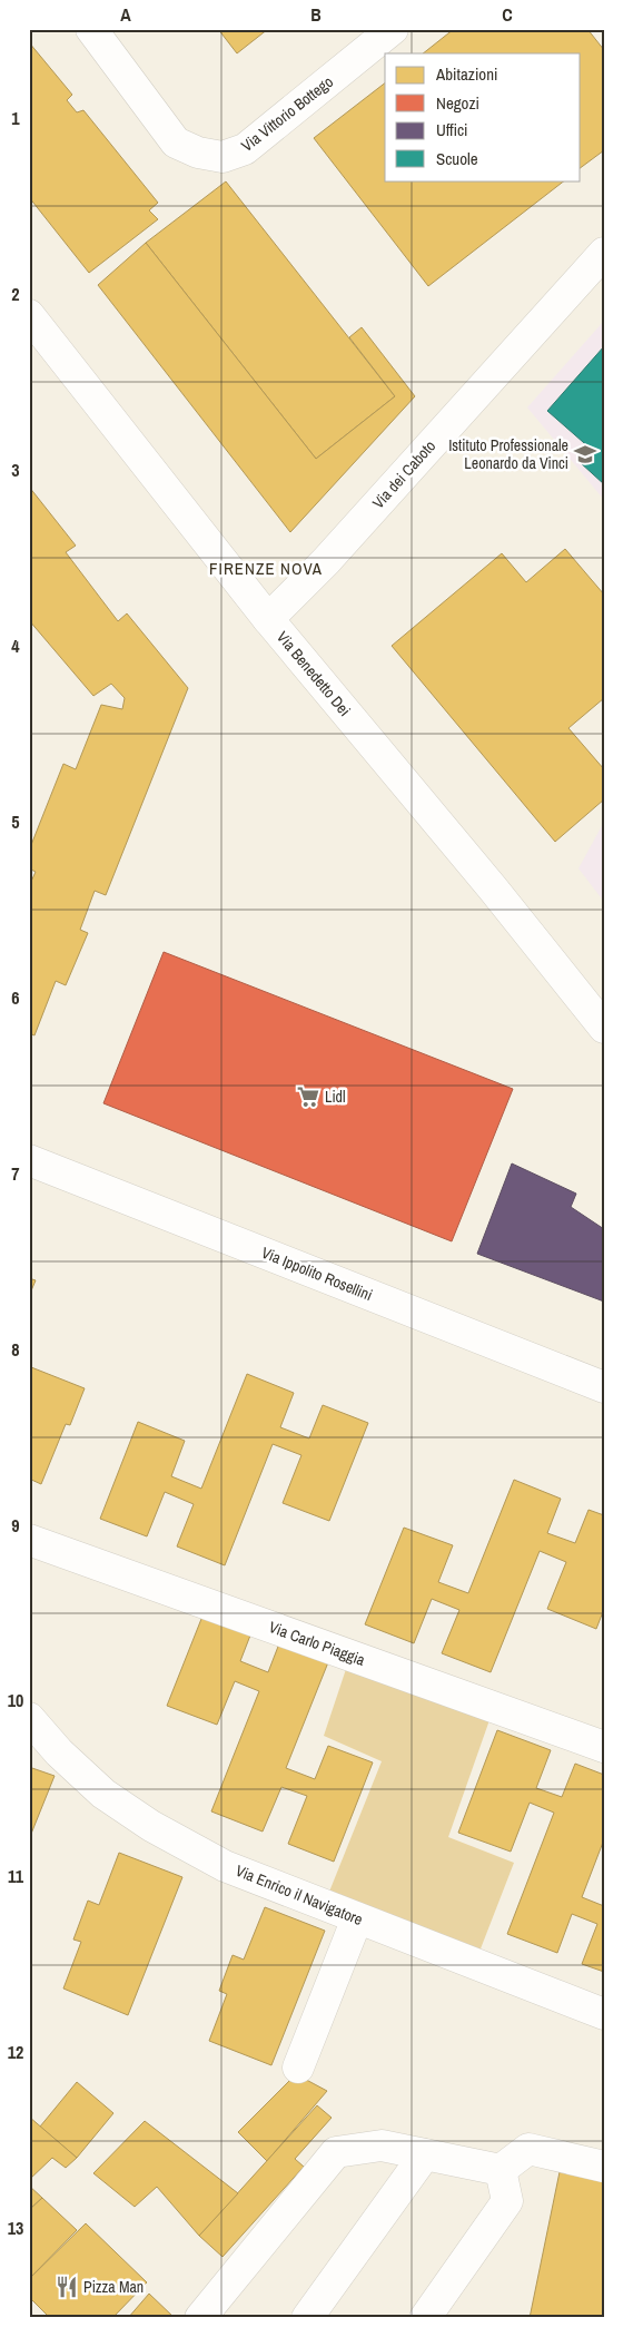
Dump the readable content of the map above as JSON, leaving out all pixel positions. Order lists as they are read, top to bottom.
{
  "streets": {
    "street": [
      "Via Vittorio Bottego",
      "Via dei Caboto",
      "Via Benedetto Dei",
      "Via Ippolito Rosellini",
      "Via Carlo Piaggia",
      "Via Enrico il Navigatore"
    ]
  },
  "crossings": [
    ["Via dei Caboto", "Via Benedetto Dei"]
  ],
  "districts": ["FIRENZE NOVA"],
  "places": {
    "school or university": ["Istituto Professionale Leonardo da Vinci"],
    "supermarket": ["Lidl"],
    "restaurant": ["Pizza Man"]
  },
  "legend": [
    "Abitazioni",
    "Negozi",
    "Uffici",
    "Scuole"
  ],
  "grid": {
    "columns": ["A", "B", "C"],
    "rows": [
      "1",
      "2",
      "3",
      "4",
      "5",
      "6",
      "7",
      "8",
      "9",
      "10",
      "11",
      "12",
      "13"
    ]
  }
}
